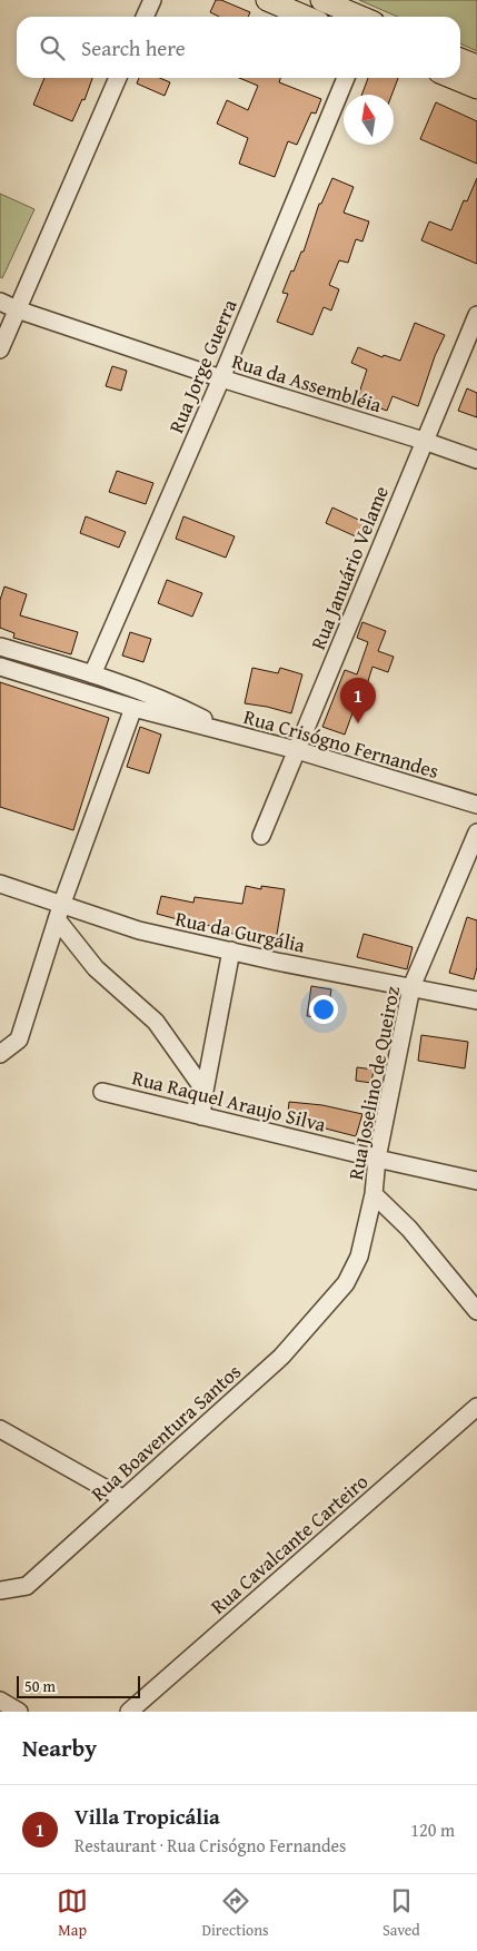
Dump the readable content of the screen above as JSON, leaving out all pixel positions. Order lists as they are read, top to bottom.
{
  "streets": {
    "street": [
      "Rua Jorge Guerra",
      "Rua da Assembléia",
      "Rua Januário Velame",
      "Rua Crisógno Fernandes",
      "Rua da Gurgália",
      "Rua Joselino de Queiroz",
      "Rua Raquel Araujo Silva",
      "Rua Boaventura Santos",
      "Rua Cavalcante Carteiro"
    ]
  },
  "crossings": [
    ["Rua Jorge Guerra", "Rua da Assembléia"],
    ["Rua Jorge Guerra", "Rua Crisógno Fernandes"],
    ["Rua da Assembléia", "Rua Januário Velame"],
    ["Rua Januário Velame", "Rua Crisógno Fernandes"],
    ["Rua da Gurgália", "Rua Joselino de Queiroz"],
    ["Rua Joselino de Queiroz", "Rua Raquel Araujo Silva"],
    ["Rua Joselino de Queiroz", "Rua Boaventura Santos"]
  ],
  "scale_bar": "50 m",
  "north": "top",
  "page": {
    "search": "Search here",
    "pins": "1",
    "scale": "50 m",
    "heading": "Nearby",
    "list": [
      {
        "mark": "1",
        "name": "Villa Tropicália",
        "note": "Restaurant · Rua Crisógno Fernandes",
        "value": "120 m"
      }
    ],
    "nav": ["Map", "Directions", "Saved"]
  }
}
